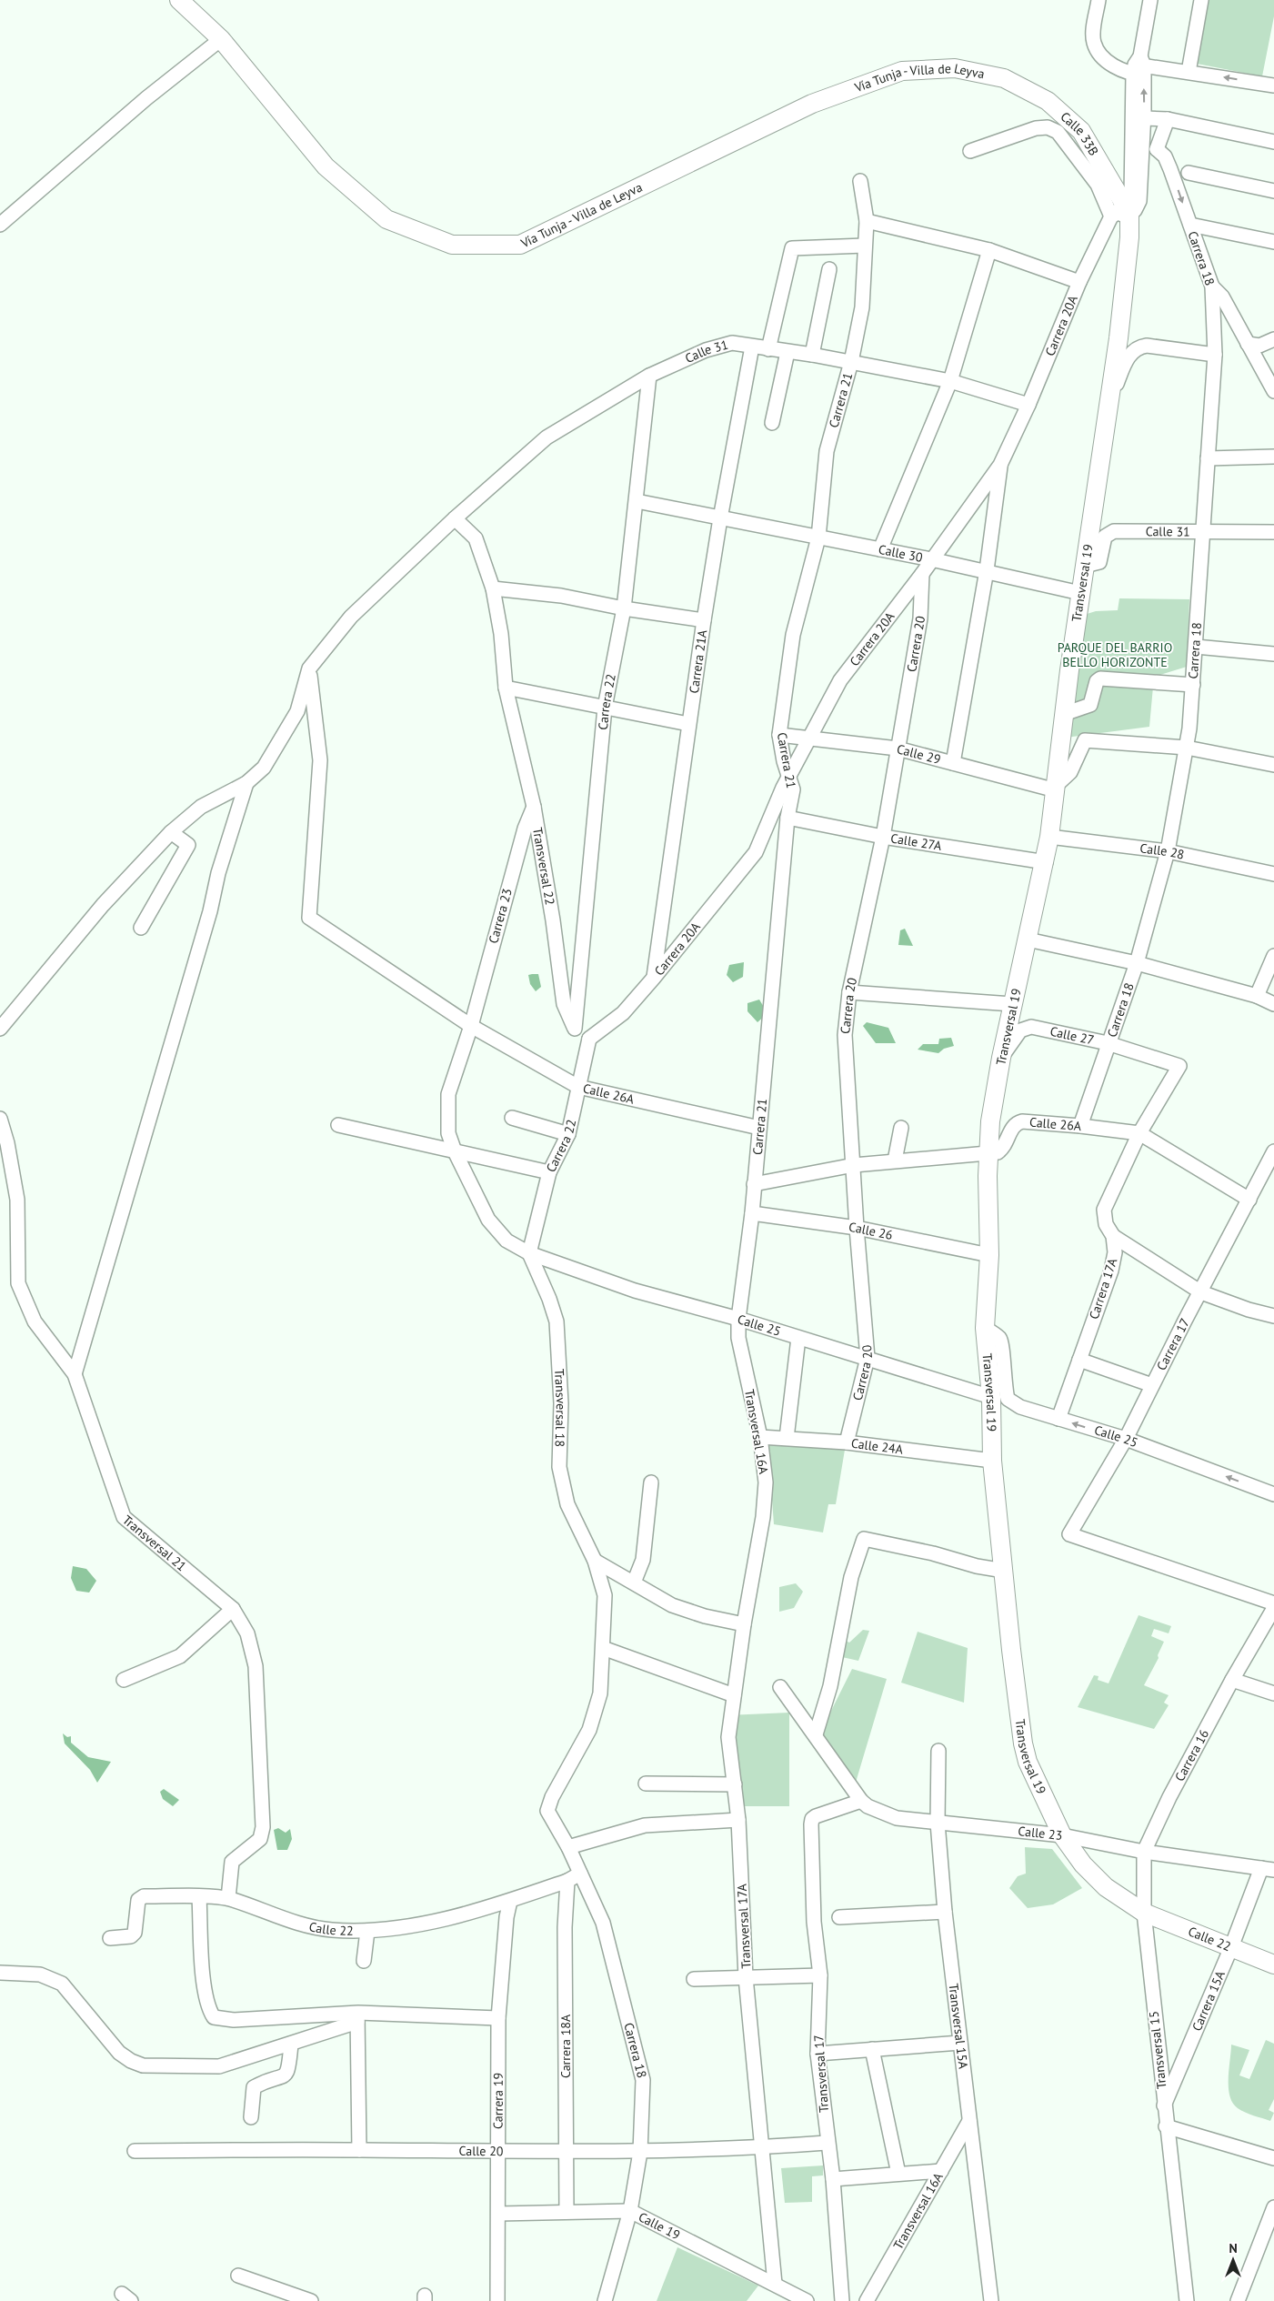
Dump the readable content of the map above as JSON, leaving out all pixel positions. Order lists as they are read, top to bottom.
{
  "streets": {
    "main road": [
      "Vía Tunja - Villa de Leyva",
      "Calle 33B",
      "Transversal 19",
      "Calle 22"
    ],
    "street": [
      "Carrera 18",
      "Carrera 20A",
      "Calle 31",
      "Carrera 21",
      "Calle 30",
      "Carrera 20",
      "Carrera 21A",
      "Carrera 22",
      "Calle 29",
      "Calle 27A",
      "Calle 28",
      "Transversal 22",
      "Carrera 23",
      "Calle 27",
      "Calle 26A",
      "Calle 26",
      "Carrera 17A",
      "Calle 25",
      "Carrera 17",
      "Transversal 18",
      "Transversal 16A",
      "Calle 24A",
      "Transversal 21",
      "Carrera 16",
      "Calle 23",
      "Transversal 17A",
      "Carrera 15A",
      "Transversal 15A",
      "Carrera 18A",
      "Transversal 15",
      "Transversal 17",
      "Carrera 19",
      "Calle 20",
      "Calle 19"
    ]
  },
  "crossings": [
    ["Vía Tunja - Villa de Leyva", "Calle 33B"],
    ["Calle 33B", "Carrera 20A"],
    ["Calle 33B", "Transversal 19"],
    ["Carrera 18", "Calle 31"],
    ["Carrera 18", "Calle 28"],
    ["Carrera 18", "Calle 27"],
    ["Carrera 18", "Calle 26A"],
    ["Carrera 18", "Transversal 18"],
    ["Carrera 18", "Calle 22"],
    ["Carrera 18", "Calle 20"],
    ["Carrera 18", "Calle 19"],
    ["Carrera 20A", "Calle 31"],
    ["Carrera 20A", "Carrera 21"],
    ["Carrera 20A", "Calle 30"],
    ["Carrera 20A", "Transversal 19"],
    ["Carrera 20A", "Carrera 20"],
    ["Carrera 20A", "Carrera 21A"],
    ["Carrera 20A", "Carrera 22"],
    ["Carrera 20A", "Calle 29"],
    ["Calle 31", "Carrera 21"],
    ["Calle 31", "Transversal 19"],
    ["Calle 31", "Carrera 21A"],
    ["Calle 31", "Carrera 22"],
    ["Calle 31", "Calle 26A"],
    ["Carrera 21", "Calle 30"],
    ["Carrera 21", "Calle 29"],
    ["Carrera 21", "Calle 27A"],
    ["Carrera 21", "Calle 26A"],
    ["Carrera 21", "Calle 26"],
    ["Carrera 21", "Calle 25"],
    ["Carrera 21", "Transversal 16A"],
    ["Calle 30", "Transversal 19"],
    ["Calle 30", "Carrera 21A"],
    ["Calle 30", "Carrera 22"],
    ["Transversal 19", "Calle 29"],
    ["Transversal 19", "Calle 27A"],
    ["Transversal 19", "Calle 28"],
    ["Transversal 19", "Calle 27"],
    ["Transversal 19", "Calle 26A"],
    ["Transversal 19", "Calle 26"],
    ["Transversal 19", "Calle 25"],
    ["Transversal 19", "Calle 24A"],
    ["Transversal 19", "Calle 23"],
    ["Carrera 20", "Calle 29"],
    ["Carrera 20", "Calle 27A"],
    ["Carrera 20", "Calle 26A"],
    ["Carrera 20", "Calle 26"],
    ["Carrera 20", "Calle 25"],
    ["Carrera 20", "Calle 24A"],
    ["Carrera 22", "Transversal 22"],
    ["Carrera 22", "Calle 26A"],
    ["Carrera 22", "Calle 25"],
    ["Carrera 22", "Transversal 18"],
    ["Transversal 22", "Carrera 23"],
    ["Carrera 23", "Calle 26A"],
    ["Carrera 23", "Calle 25"],
    ["Calle 27", "Carrera 17A"],
    ["Calle 26A", "Carrera 17A"],
    ["Calle 26A", "Carrera 17"],
    ["Carrera 17A", "Calle 25"],
    ["Calle 25", "Carrera 17"],
    ["Calle 25", "Transversal 18"],
    ["Calle 25", "Transversal 16A"],
    ["Transversal 16A", "Calle 24A"],
    ["Transversal 16A", "Transversal 17A"],
    ["Transversal 16A", "Transversal 15A"],
    ["Transversal 21", "Calle 22"],
    ["Carrera 16", "Calle 23"],
    ["Carrera 16", "Calle 22"],
    ["Carrera 16", "Transversal 15"],
    ["Calle 23", "Carrera 15A"],
    ["Calle 23", "Transversal 15A"],
    ["Calle 23", "Transversal 17"],
    ["Transversal 17A", "Calle 20"],
    ["Transversal 17A", "Calle 19"],
    ["Calle 22", "Carrera 15A"],
    ["Calle 22", "Carrera 18A"],
    ["Calle 22", "Transversal 15"],
    ["Calle 22", "Carrera 19"],
    ["Carrera 15A", "Transversal 15"],
    ["Carrera 18A", "Calle 20"],
    ["Carrera 18A", "Calle 19"],
    ["Transversal 17", "Calle 20"],
    ["Carrera 19", "Calle 20"],
    ["Carrera 19", "Calle 19"]
  ],
  "parks": ["PARQUE DEL BARRIO BELLO HORIZONTE"],
  "north": "top"
}
